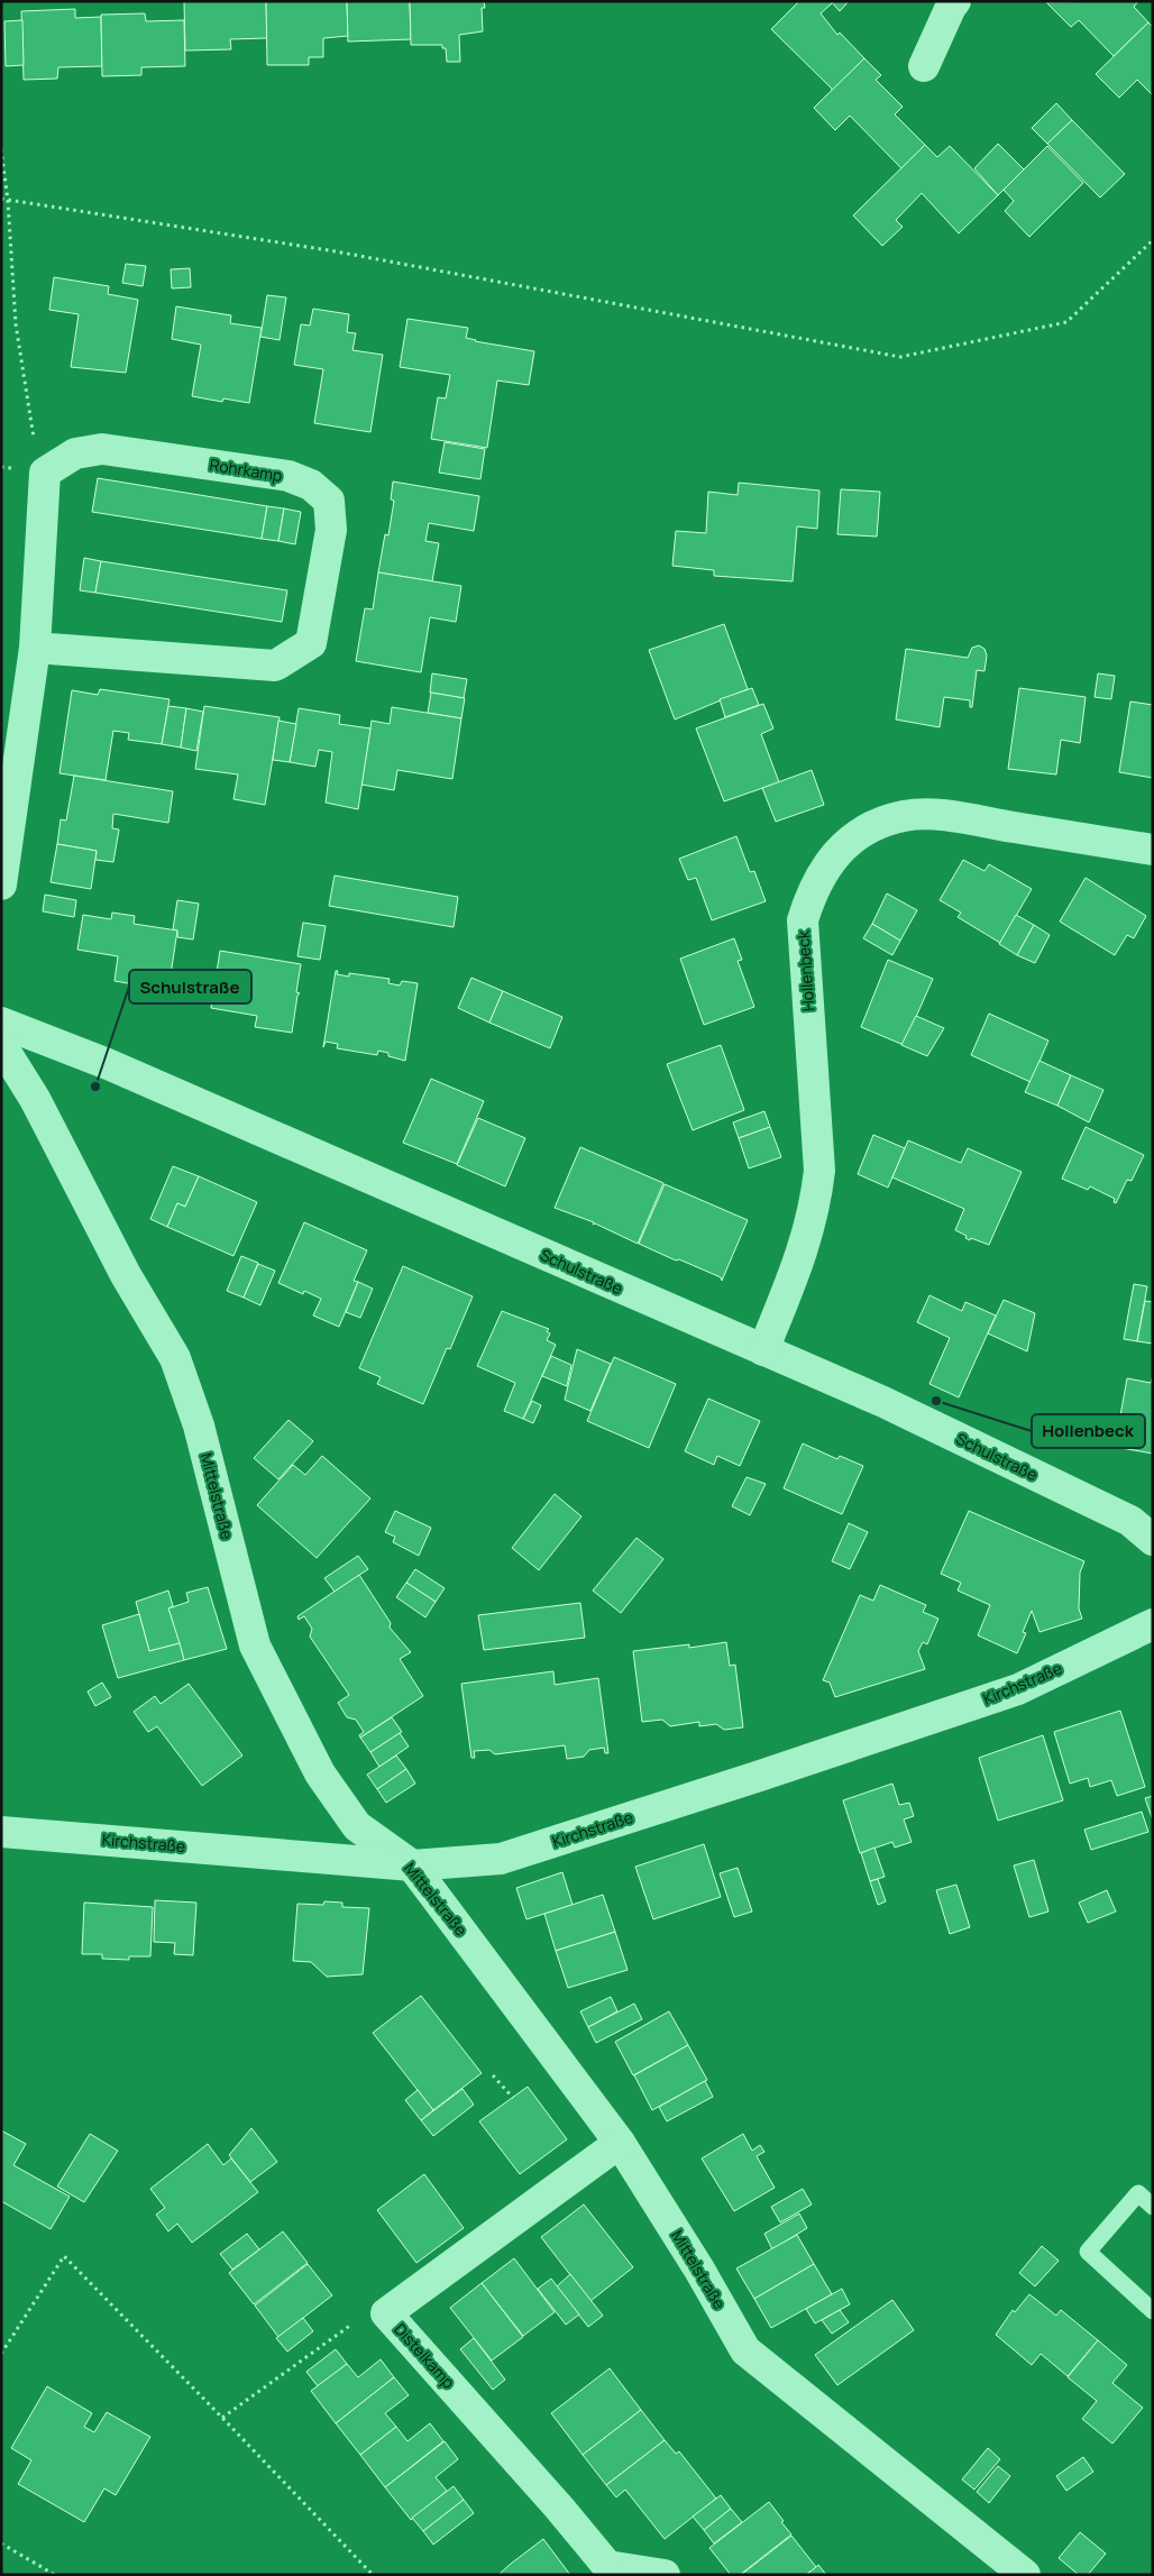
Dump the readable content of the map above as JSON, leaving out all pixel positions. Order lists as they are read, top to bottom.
{
  "streets": {
    "street": [
      "Rohrkamp",
      "Hollenbeck",
      "Schulstraße",
      "Mittelstraße",
      "Kirchstraße",
      "Distelkamp"
    ]
  },
  "crossings": [
    ["Hollenbeck", "Schulstraße"],
    ["Mittelstraße", "Kirchstraße"],
    ["Mittelstraße", "Distelkamp"]
  ],
  "places": ["Schulstraße", "Hollenbeck"]
}
